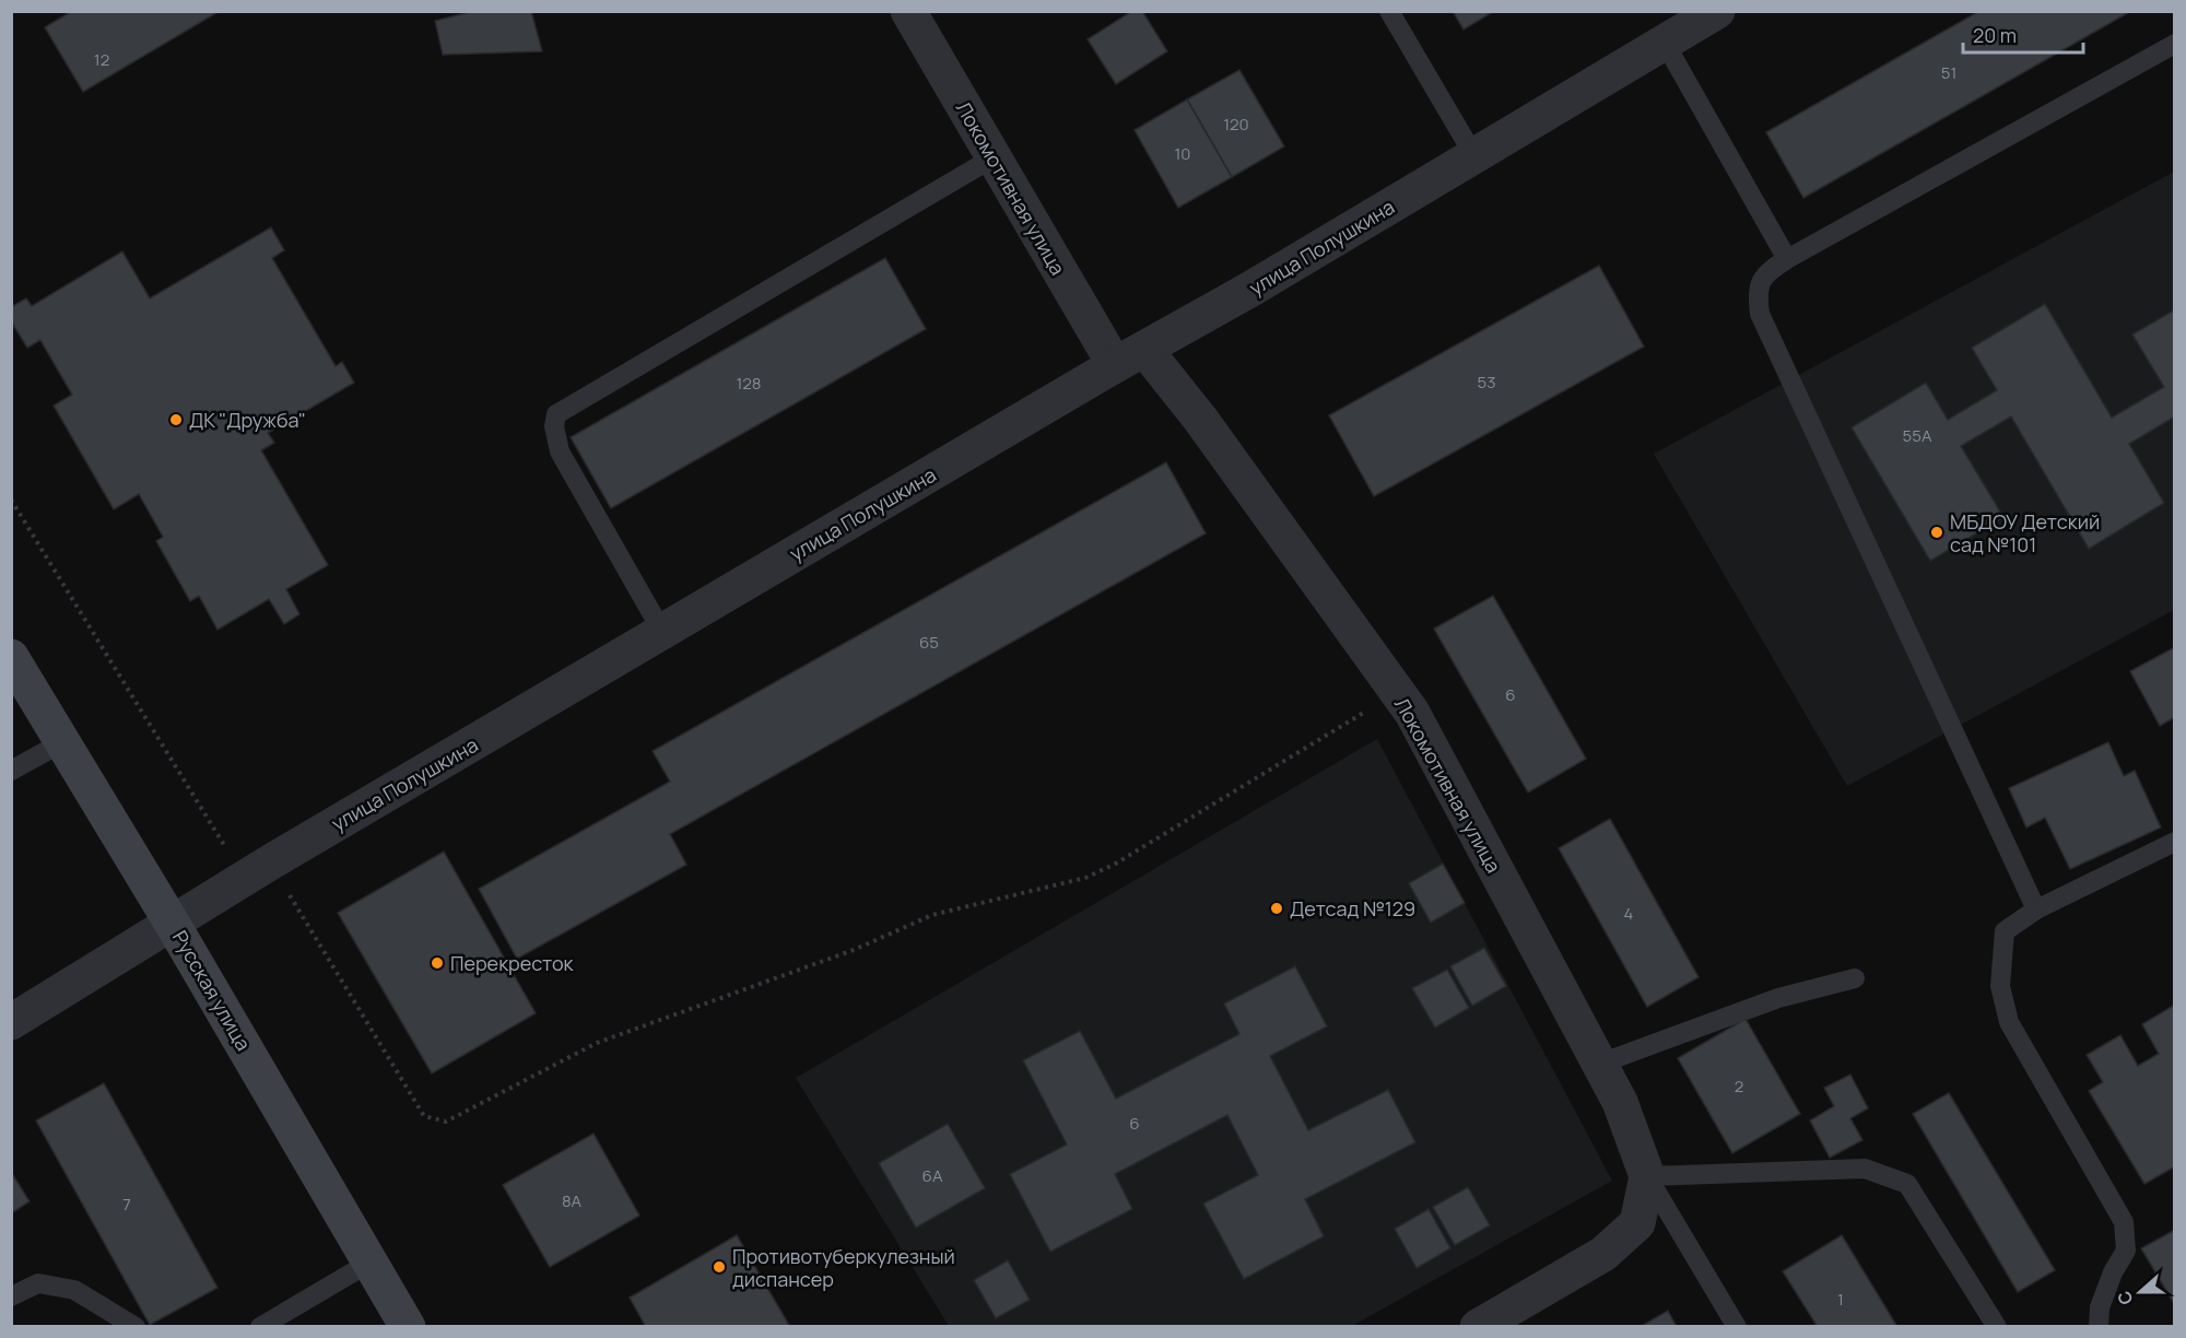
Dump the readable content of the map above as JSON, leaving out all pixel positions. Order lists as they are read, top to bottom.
{
  "streets": {
    "street": ["Локомотивная улица", "улица Полушкина", "Русская улица"]
  },
  "crossings": [
    ["Локомотивная улица", "улица Полушкина"],
    ["улица Полушкина", "Русская улица"]
  ],
  "places": [
    "ДК \"Дружба\"",
    "МБДОУ Детский сад №101",
    "Детсад №129",
    "Перекресток",
    "Противотуберкулезный диспансер"
  ],
  "house_numbers": [
    "12",
    "51",
    "120",
    "10",
    "53",
    "128",
    "55А",
    "65",
    "6",
    "4",
    "2",
    "6",
    "6А",
    "8А",
    "7",
    "1"
  ],
  "scale_bar": "20 m",
  "north": "left"
}
